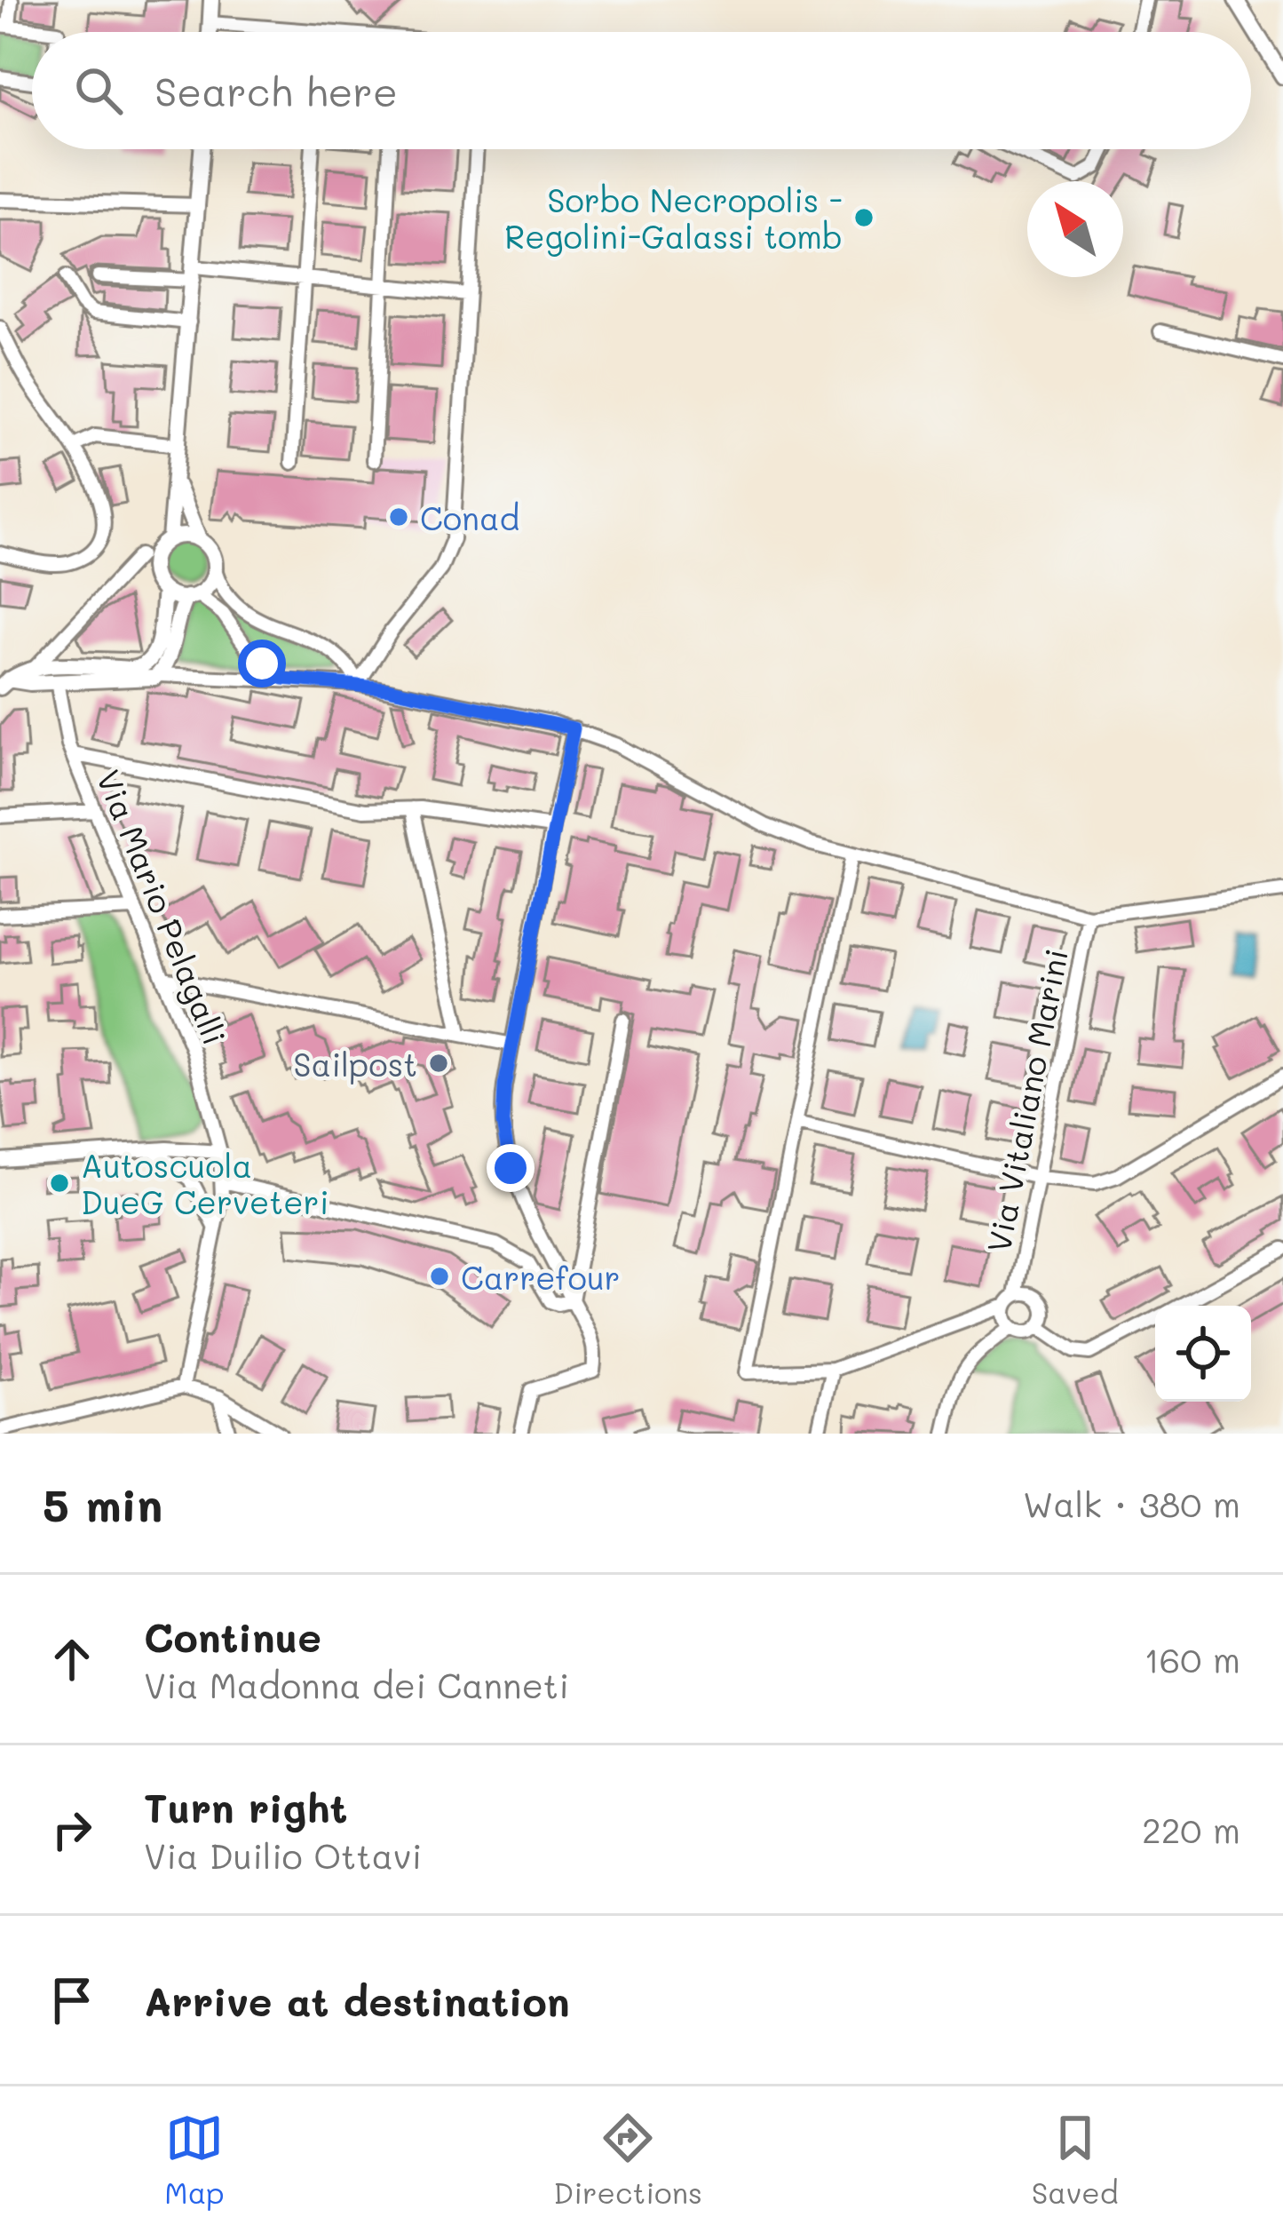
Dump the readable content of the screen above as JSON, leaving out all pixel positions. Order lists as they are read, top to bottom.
{
  "streets": {
    "street": ["Via Mario Pelagalli", "Via Vitaliano Marini"]
  },
  "places": [
    "Sorbo Necropolis - Regolini-Galassi tomb",
    "Conad",
    "Sailpost",
    "Autoscuola DueG Cerveteri",
    "Carrefour"
  ],
  "north": "top left",
  "page": {
    "search": "Search here",
    "heading": ["5 min", "Walk · 380 m"],
    "list": [
      ["Continue", "Via Madonna dei Canneti", "160 m"],
      ["Turn right", "Via Duilio Ottavi", "220 m"],
      "Arrive at destination"
    ],
    "nav": ["Map", "Directions", "Saved"]
  }
}
